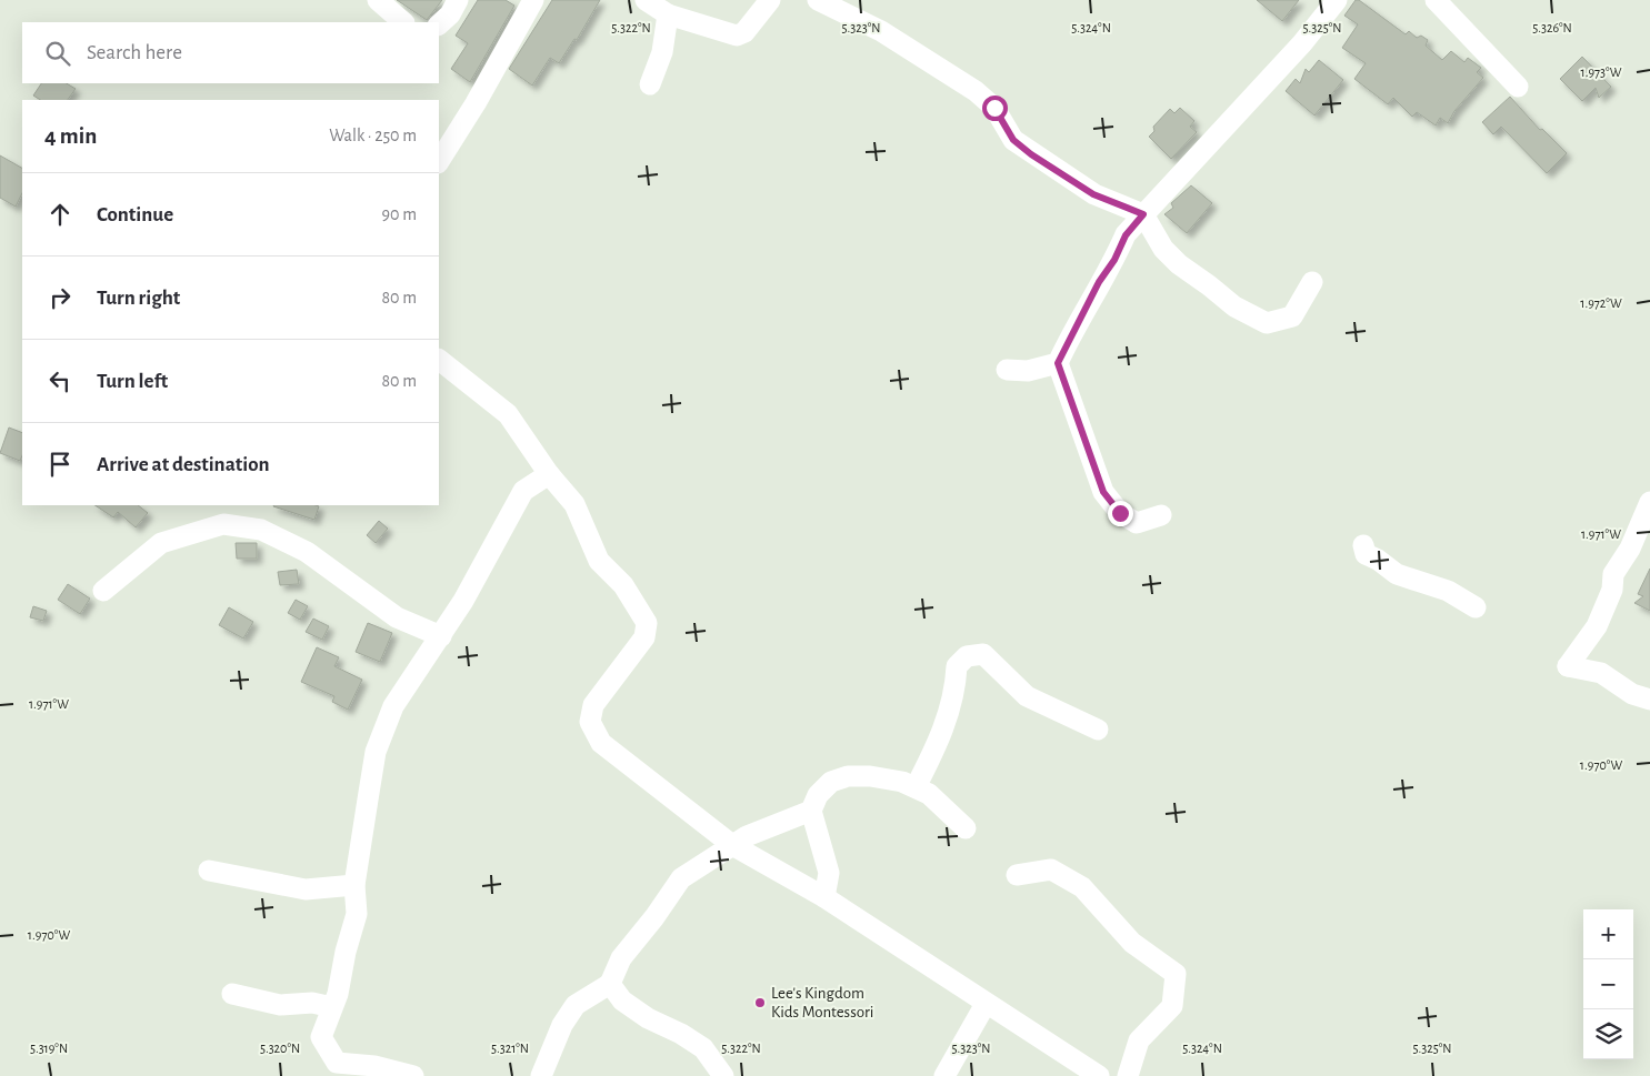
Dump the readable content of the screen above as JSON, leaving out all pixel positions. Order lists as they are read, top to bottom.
{
  "places": ["Lee's Kingdom Kids Montessori"],
  "page": {
    "search": "Search here",
    "heading": ["4 min", "Walk · 250 m"],
    "list": [
      ["Continue", "90 m"],
      ["Turn right", "80 m"],
      ["Turn left", "80 m"],
      "Arrive at destination"
    ],
    "map_buttons": ["+", "−"]
  },
  "coordinates": [
    "5.322°N",
    "5.323°N",
    "5.324°N",
    "5.325°N",
    "5.326°N",
    "1.973°W",
    "1.972°W",
    "1.971°W",
    "1.970°W",
    "5.319°N",
    "5.320°N",
    "5.321°N"
  ]
}
